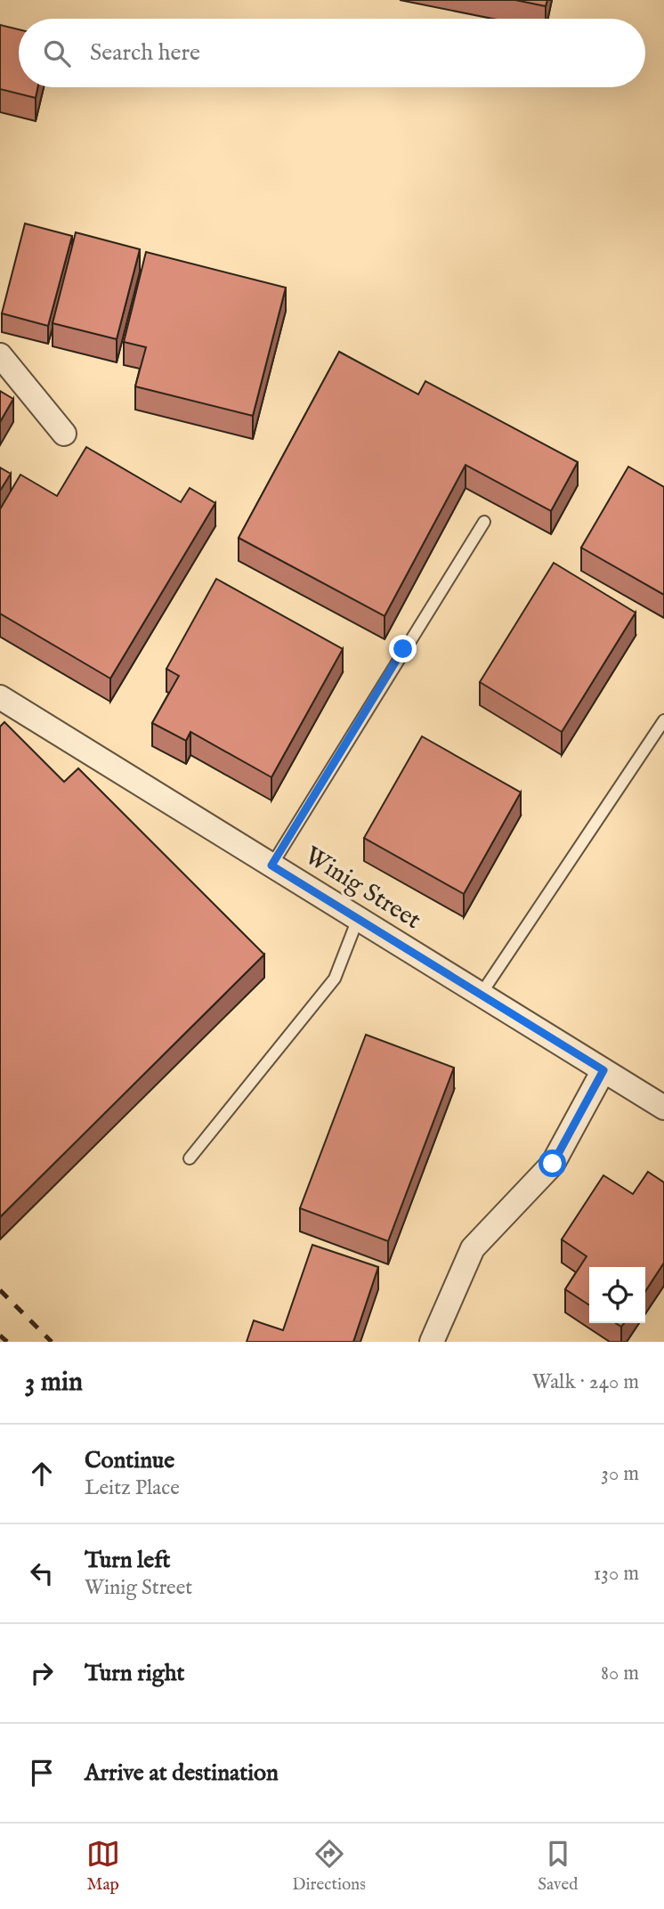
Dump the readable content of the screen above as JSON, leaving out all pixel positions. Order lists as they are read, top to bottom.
{
  "streets": {
    "street": ["Winig Street"]
  },
  "page": {
    "search": "Search here",
    "heading": ["3 min", "Walk · 240 m"],
    "list": [
      ["Continue", "Leitz Place", "30 m"],
      ["Turn left", "Winig Street", "130 m"],
      ["Turn right", "80 m"],
      "Arrive at destination"
    ],
    "nav": ["Map", "Directions", "Saved"]
  }
}
